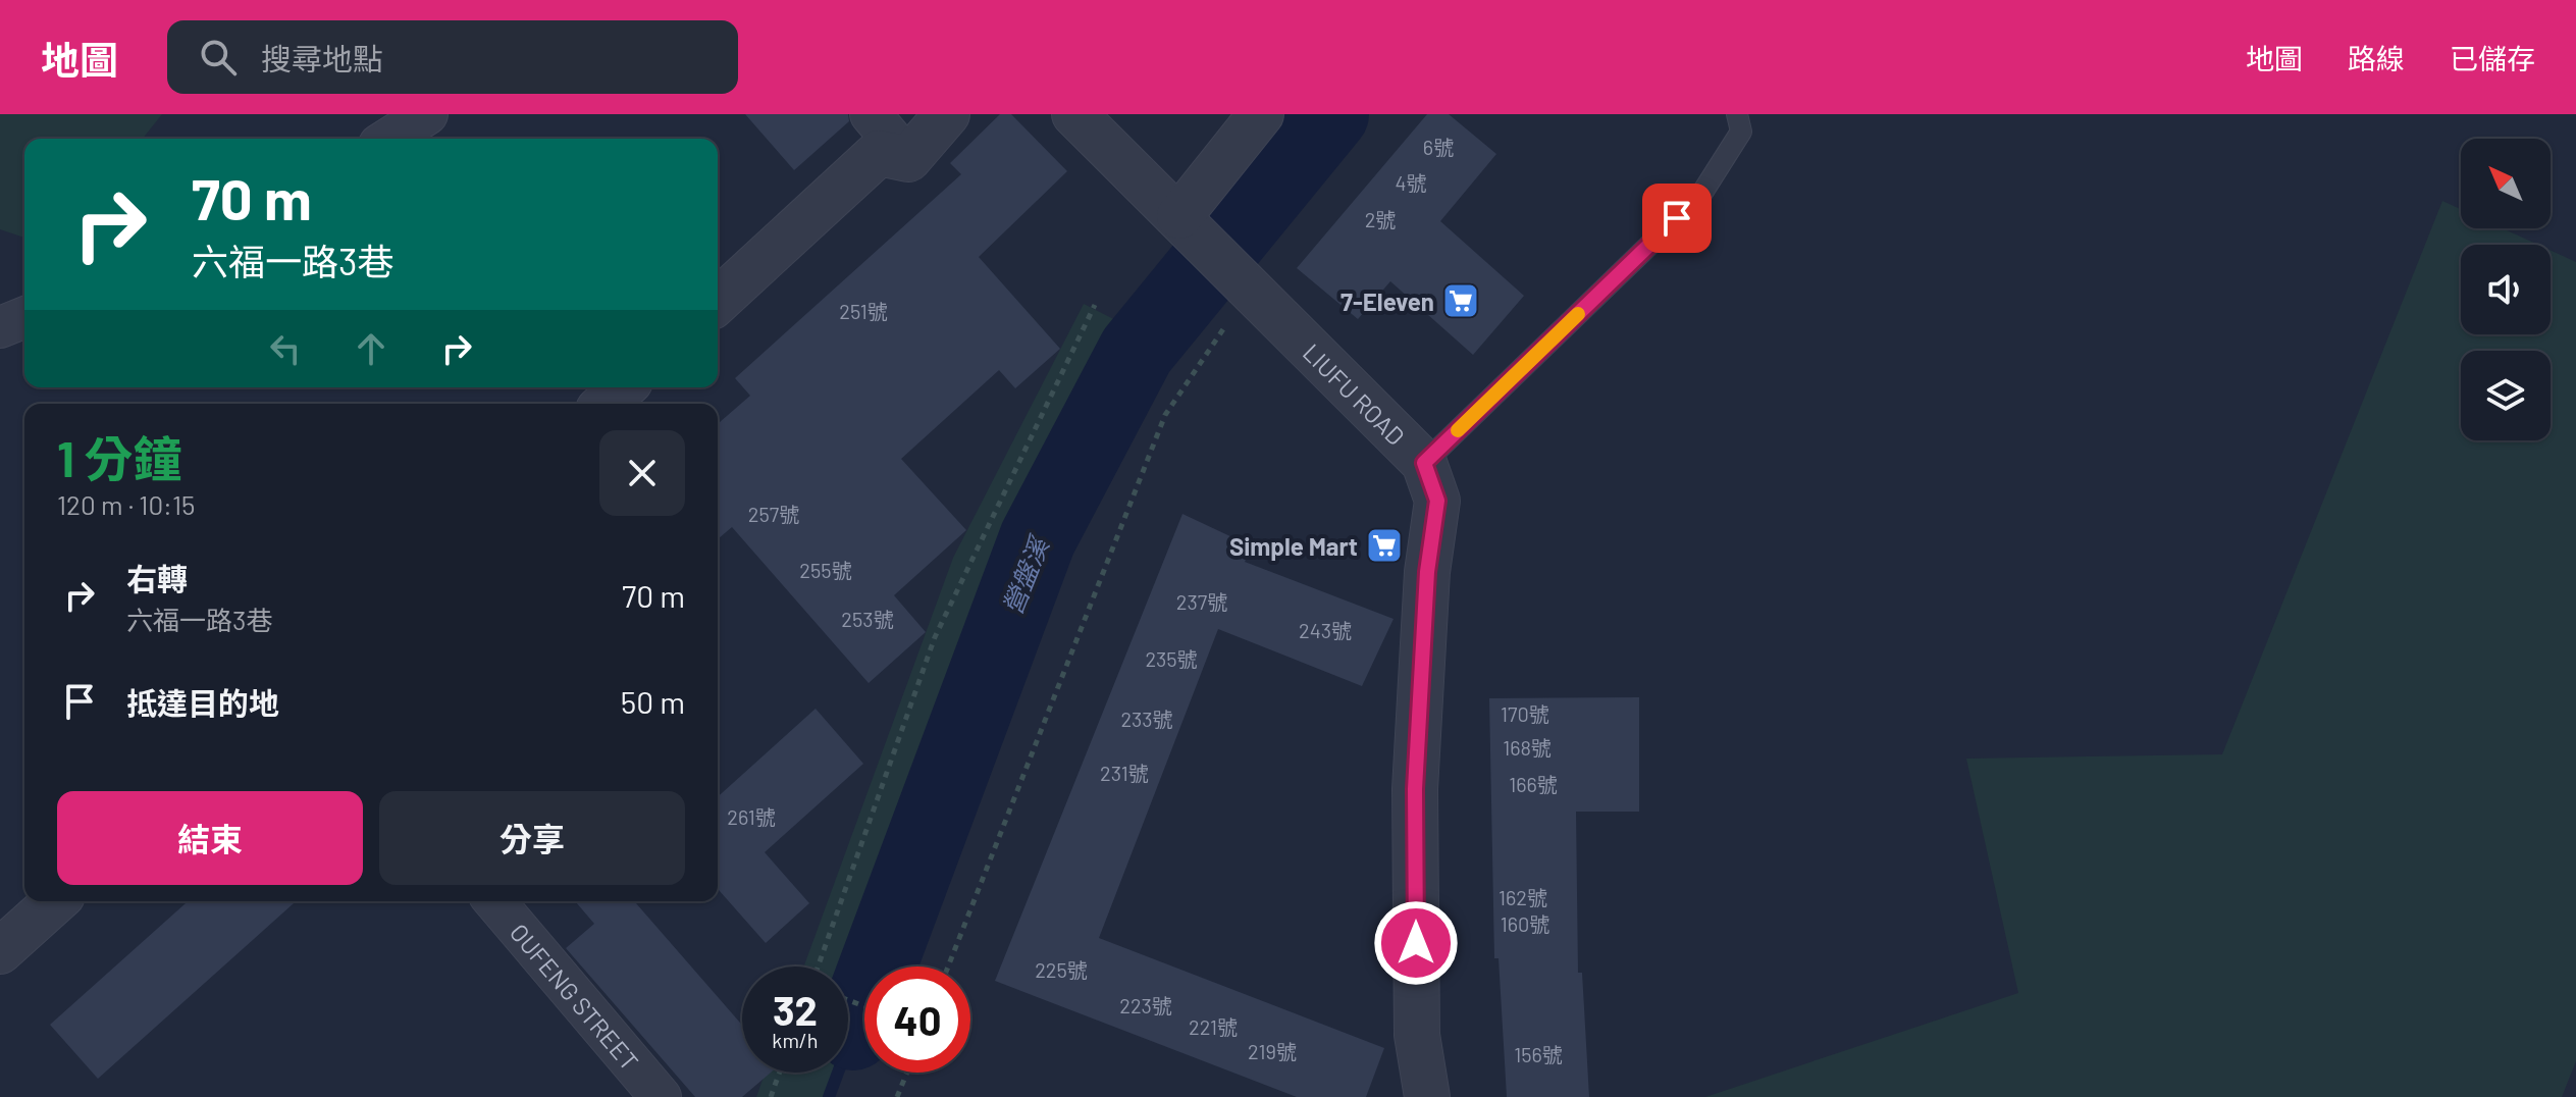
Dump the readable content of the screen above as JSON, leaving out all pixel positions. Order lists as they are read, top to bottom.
{
  "streets": {
    "street": ["LIUFU ROAD", "OUFENG STREET"]
  },
  "water": ["營盤溪"],
  "places": {
    "supermarket": ["7-Eleven", "Simple Mart"]
  },
  "house_numbers": [
    "6號",
    "4號",
    "2號",
    "251號",
    "257號",
    "255號",
    "237號",
    "253號",
    "243號",
    "235號",
    "170號",
    "233號",
    "168號",
    "231號",
    "166號",
    "261號",
    "162號",
    "160號",
    "225號",
    "223號",
    "221號",
    "219號",
    "156號"
  ],
  "north": "top left",
  "page": {
    "header": "地圖",
    "search": "搜尋地點",
    "nav": ["地圖", "路線", "已儲存"],
    "turn": ["70 m", "六福一路3巷"],
    "heading": ["1 分鐘", "120 m · 10:15"],
    "list": [
      {
        "name": "右轉",
        "note": "六福一路3巷",
        "value": "70 m"
      },
      {
        "name": "抵達目的地",
        "value": "50 m"
      }
    ],
    "buttons": ["結束", "分享"],
    "speed": "32 km/h",
    "limit": "40"
  }
}
